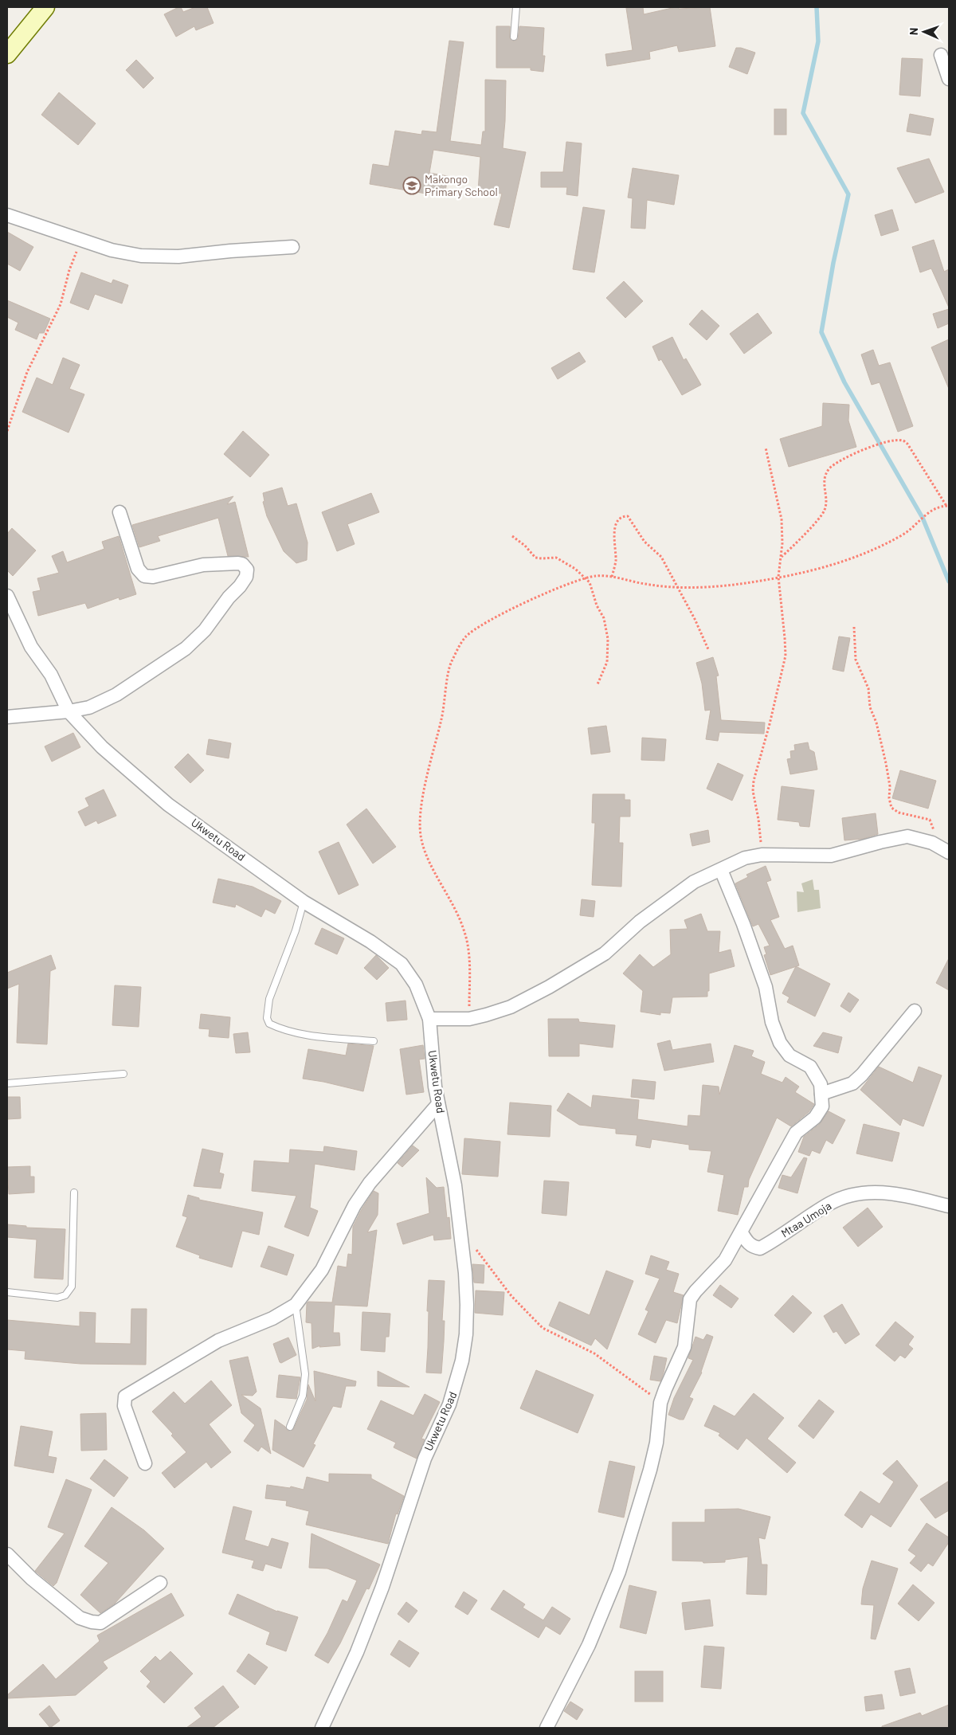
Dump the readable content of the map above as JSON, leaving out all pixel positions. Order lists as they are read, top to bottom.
{
  "streets": {
    "street": ["Ukwetu Road", "Mtaa Umoja"]
  },
  "places": {
    "school or university": ["Makongo Primary School"]
  },
  "north": "left"
}
